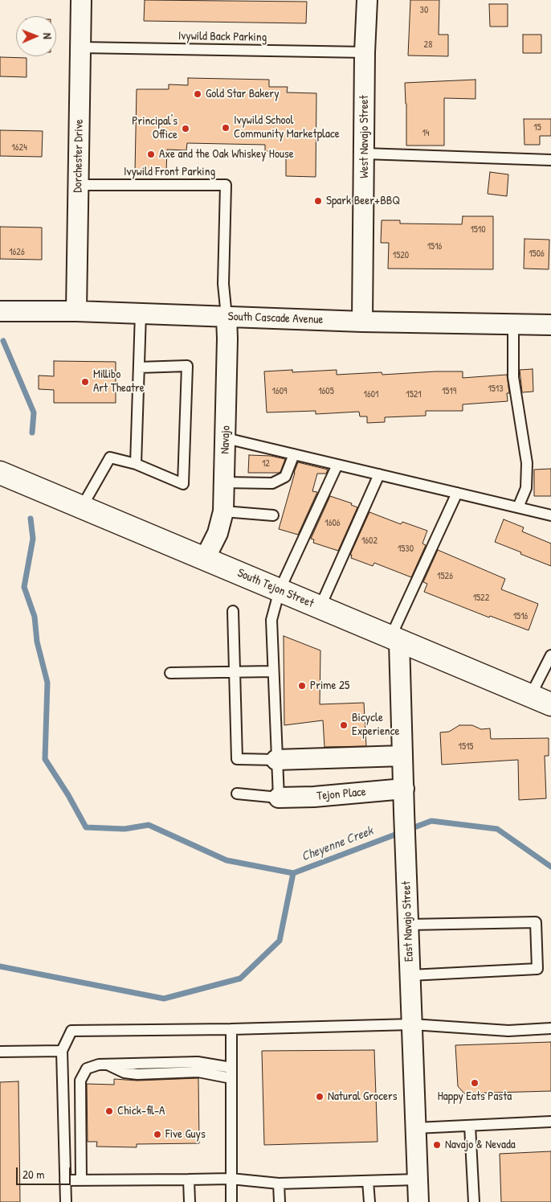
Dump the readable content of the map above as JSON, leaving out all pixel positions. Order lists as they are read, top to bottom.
{
  "streets": {
    "main road": ["South Tejon Street"],
    "street": [
      "West Navajo Street",
      "Dorchester Drive",
      "South Cascade Avenue",
      "Navajo",
      "Tejon Place",
      "East Navajo Street"
    ],
    "lane": ["Ivywild Back Parking", "Ivywild Front Parking"]
  },
  "crossings": [
    ["Ivywild Back Parking", "West Navajo Street"],
    ["Ivywild Back Parking", "Dorchester Drive"],
    ["West Navajo Street", "South Cascade Avenue"],
    ["Dorchester Drive", "Ivywild Front Parking"],
    ["Dorchester Drive", "South Cascade Avenue"],
    ["Ivywild Front Parking", "South Cascade Avenue"],
    ["Ivywild Front Parking", "Navajo"],
    ["South Cascade Avenue", "Navajo"],
    ["Navajo", "South Tejon Street"],
    ["South Tejon Street", "East Navajo Street"],
    ["Tejon Place", "East Navajo Street"]
  ],
  "water": ["Cheyenne Creek"],
  "places": [
    "Gold Star Bakery",
    "Ivywild School Community Marketplace",
    "Principal's Office",
    "Axe and the Oak Whiskey House",
    "Spark Beer+BBQ",
    "Millibo Art Theatre",
    "Prime 25",
    "Bicycle Experience",
    "Happy Eats Pasta",
    "Natural Grocers",
    "Chick-fil-A",
    "Five Guys",
    "Navajo & Nevada"
  ],
  "house_numbers": [
    "30",
    "28",
    "15",
    "14",
    "1624",
    "1510",
    "1516",
    "1626",
    "1506",
    "1520",
    "1513",
    "1609",
    "1605",
    "1519",
    "1601",
    "1521",
    "12",
    "1606",
    "1602",
    "1530",
    "1526",
    "1522",
    "1516",
    "1515"
  ],
  "scale_bar": "20 m",
  "north": "right"
}
